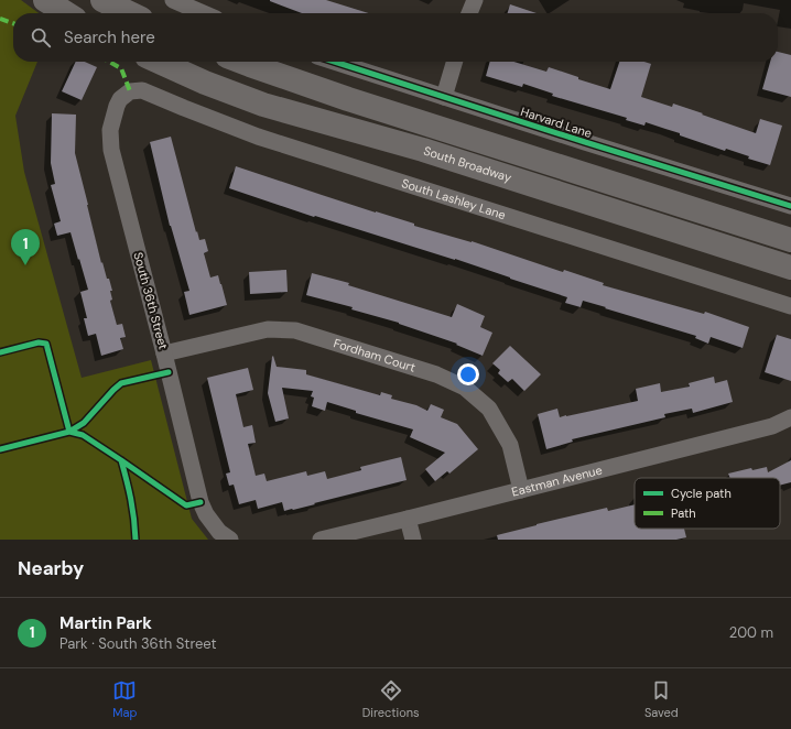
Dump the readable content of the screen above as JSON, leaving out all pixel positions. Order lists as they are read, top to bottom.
{
  "streets": {
    "main road": ["South Broadway"],
    "street": [
      "Harvard Lane",
      "South Lashley Lane",
      "South 36th Street",
      "Fordham Court",
      "Eastman Avenue"
    ]
  },
  "crossings": [
    ["South Lashley Lane", "South 36th Street"],
    ["South 36th Street", "Fordham Court"],
    ["Fordham Court", "Eastman Avenue"]
  ],
  "legend": ["Cycle path", "Path"],
  "page": {
    "search": "Search here",
    "pins": "1",
    "heading": "Nearby",
    "list": [
      {
        "mark": "1",
        "name": "Martin Park",
        "note": "Park · South 36th Street",
        "value": "200 m"
      }
    ],
    "nav": ["Map", "Directions", "Saved"]
  }
}
